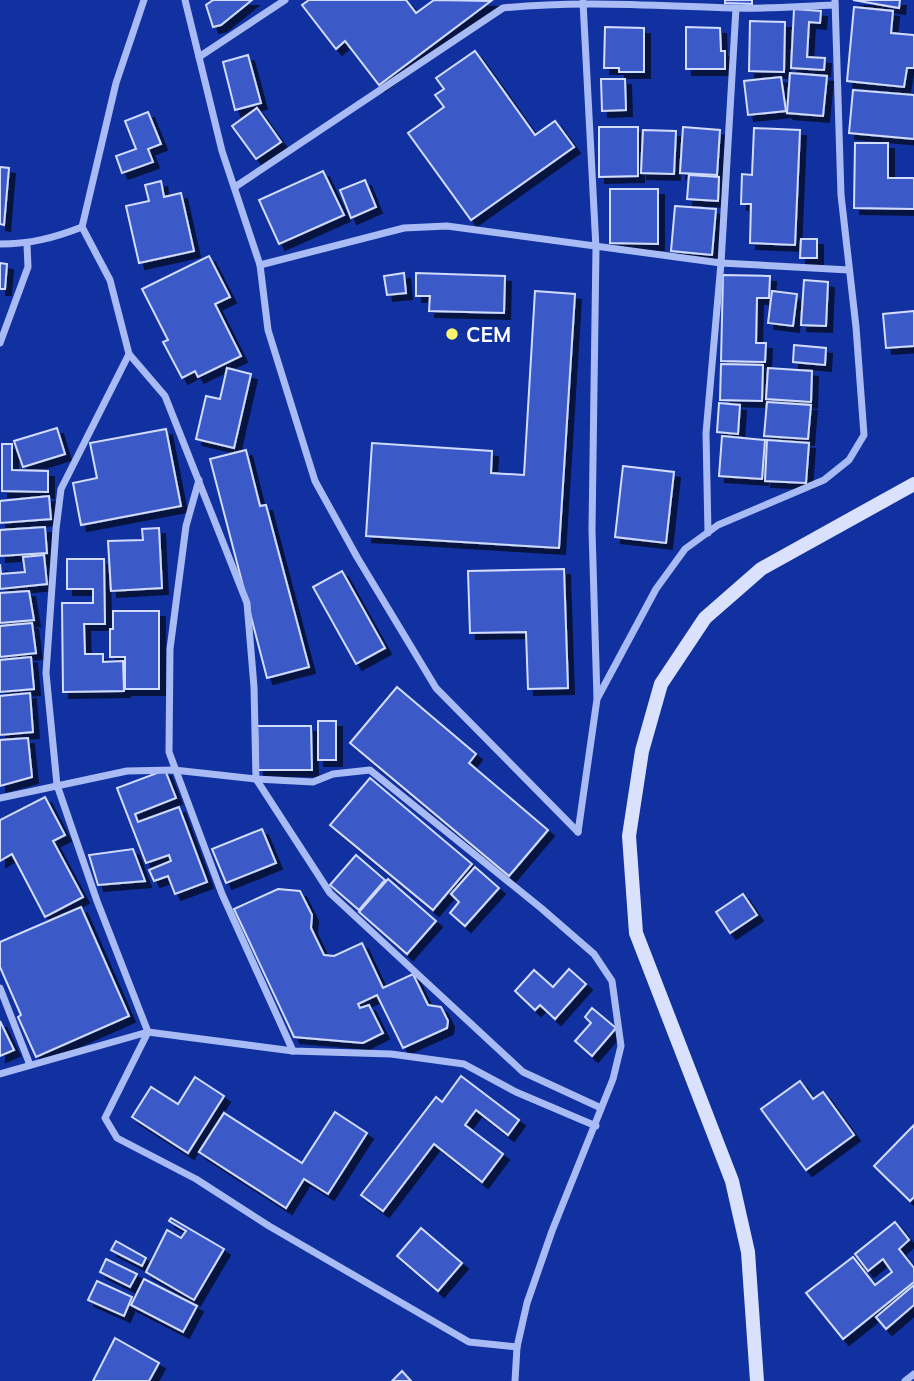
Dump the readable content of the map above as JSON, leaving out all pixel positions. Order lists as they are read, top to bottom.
{
  "places": ["CEM"]
}
